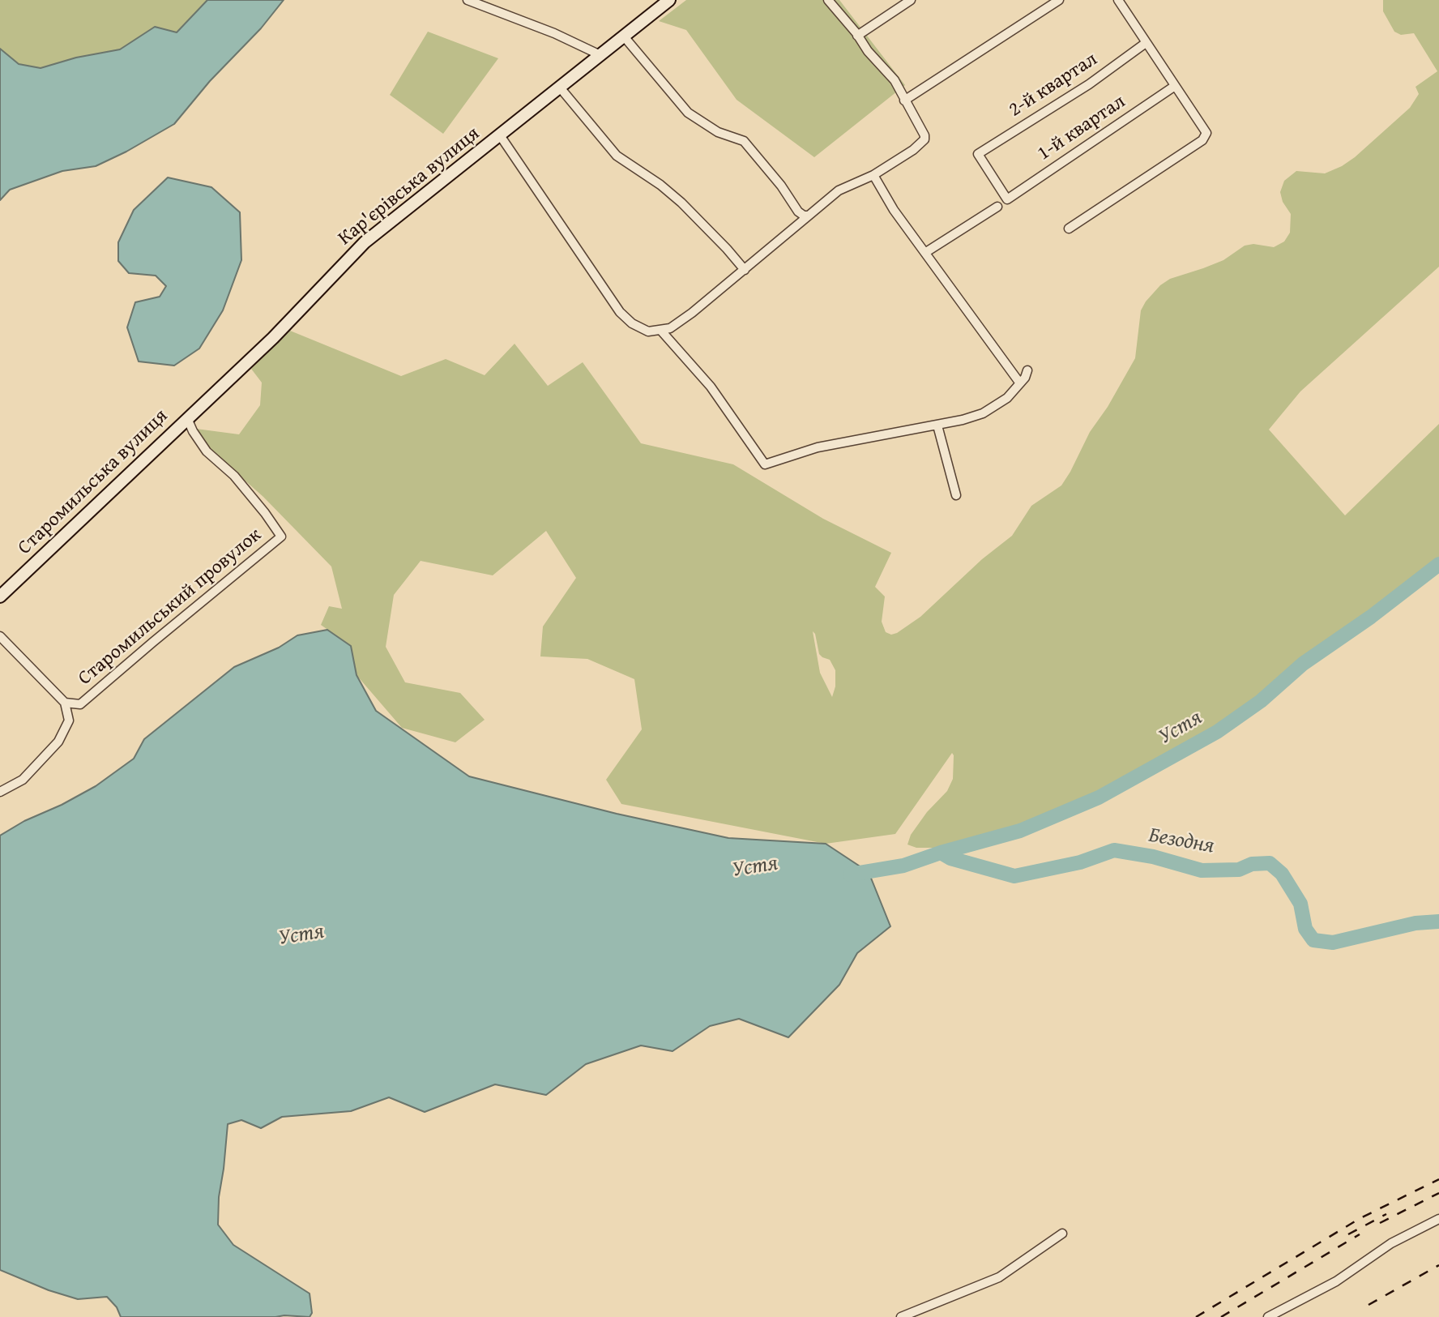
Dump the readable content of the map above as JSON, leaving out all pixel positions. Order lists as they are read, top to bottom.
{
  "streets": {
    "street": [
      "2-й квартал",
      "1-й квартал",
      "Кар'єрівська вулиця",
      "Старомильська вулиця",
      "Старомильський провулок"
    ]
  },
  "crossings": [
    ["2-й квартал", "1-й квартал"],
    ["Кар'єрівська вулиця", "Старомильська вулиця"],
    ["Кар'єрівська вулиця", "Старомильський провулок"],
    ["Старомильська вулиця", "Старомильський провулок"]
  ],
  "water": ["Устя", "Безодня"]
}
